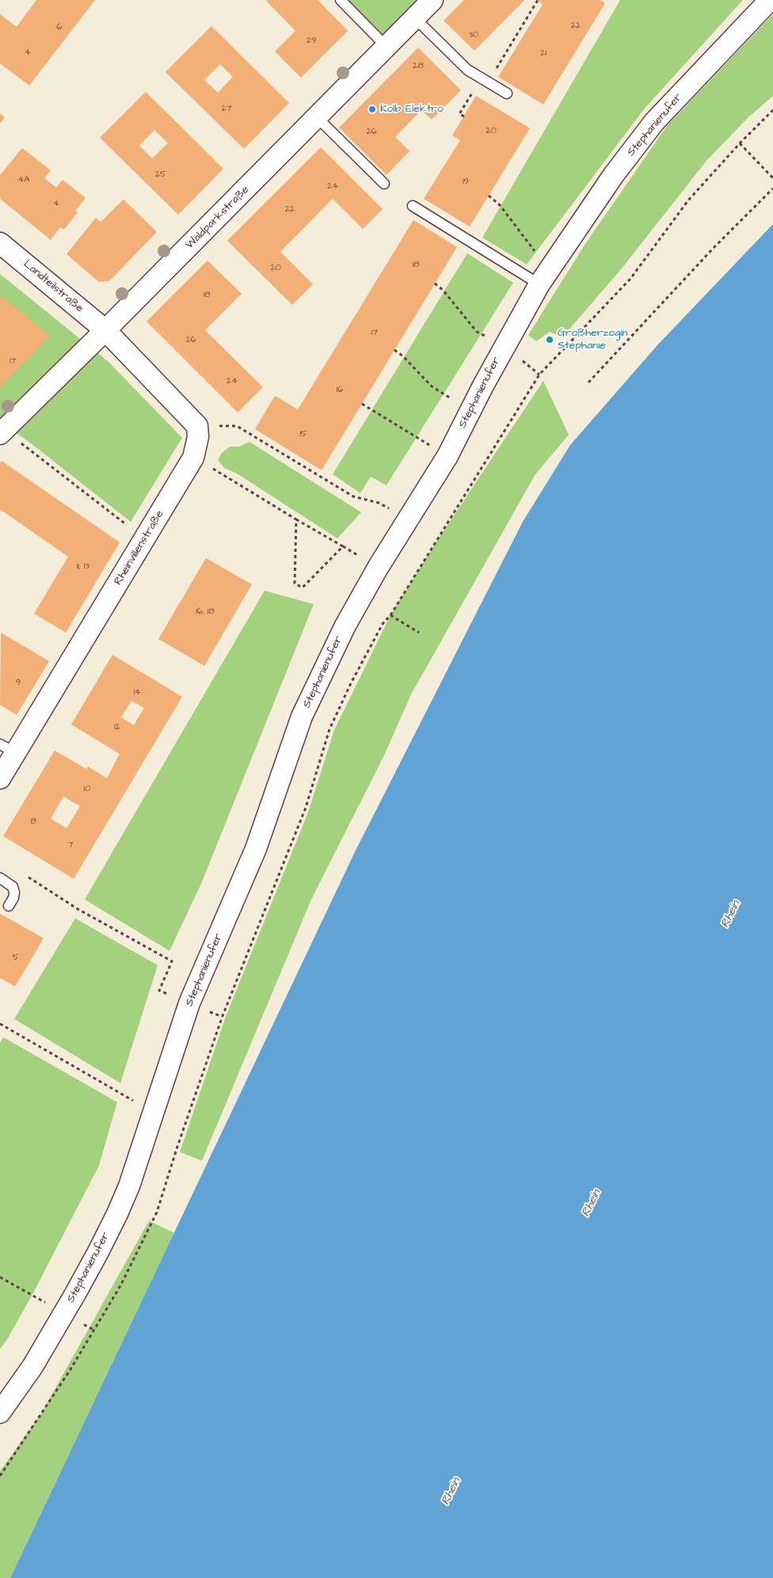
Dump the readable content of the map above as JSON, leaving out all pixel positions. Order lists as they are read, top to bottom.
{
  "streets": {
    "street": [
      "Stephanienufer",
      "Waldparkstraße",
      "Landteilstraße",
      "Rheinvillenstraße"
    ]
  },
  "crossings": [
    ["Waldparkstraße", "Landteilstraße"]
  ],
  "water": ["Rhein"],
  "places": ["Kolb Elektro", "Großherzogin Stephanie"],
  "house_numbers": [
    "22",
    "6",
    "30",
    "29",
    "4",
    "21",
    "28",
    "27",
    "20",
    "26",
    "25",
    "4A",
    "19",
    "24",
    "4",
    "22",
    "18",
    "20",
    "18",
    "17",
    "26",
    "17",
    "24",
    "16",
    "15",
    "11, 13",
    "16, 18",
    "9",
    "14",
    "12",
    "10",
    "8",
    "7",
    "5"
  ]
}
